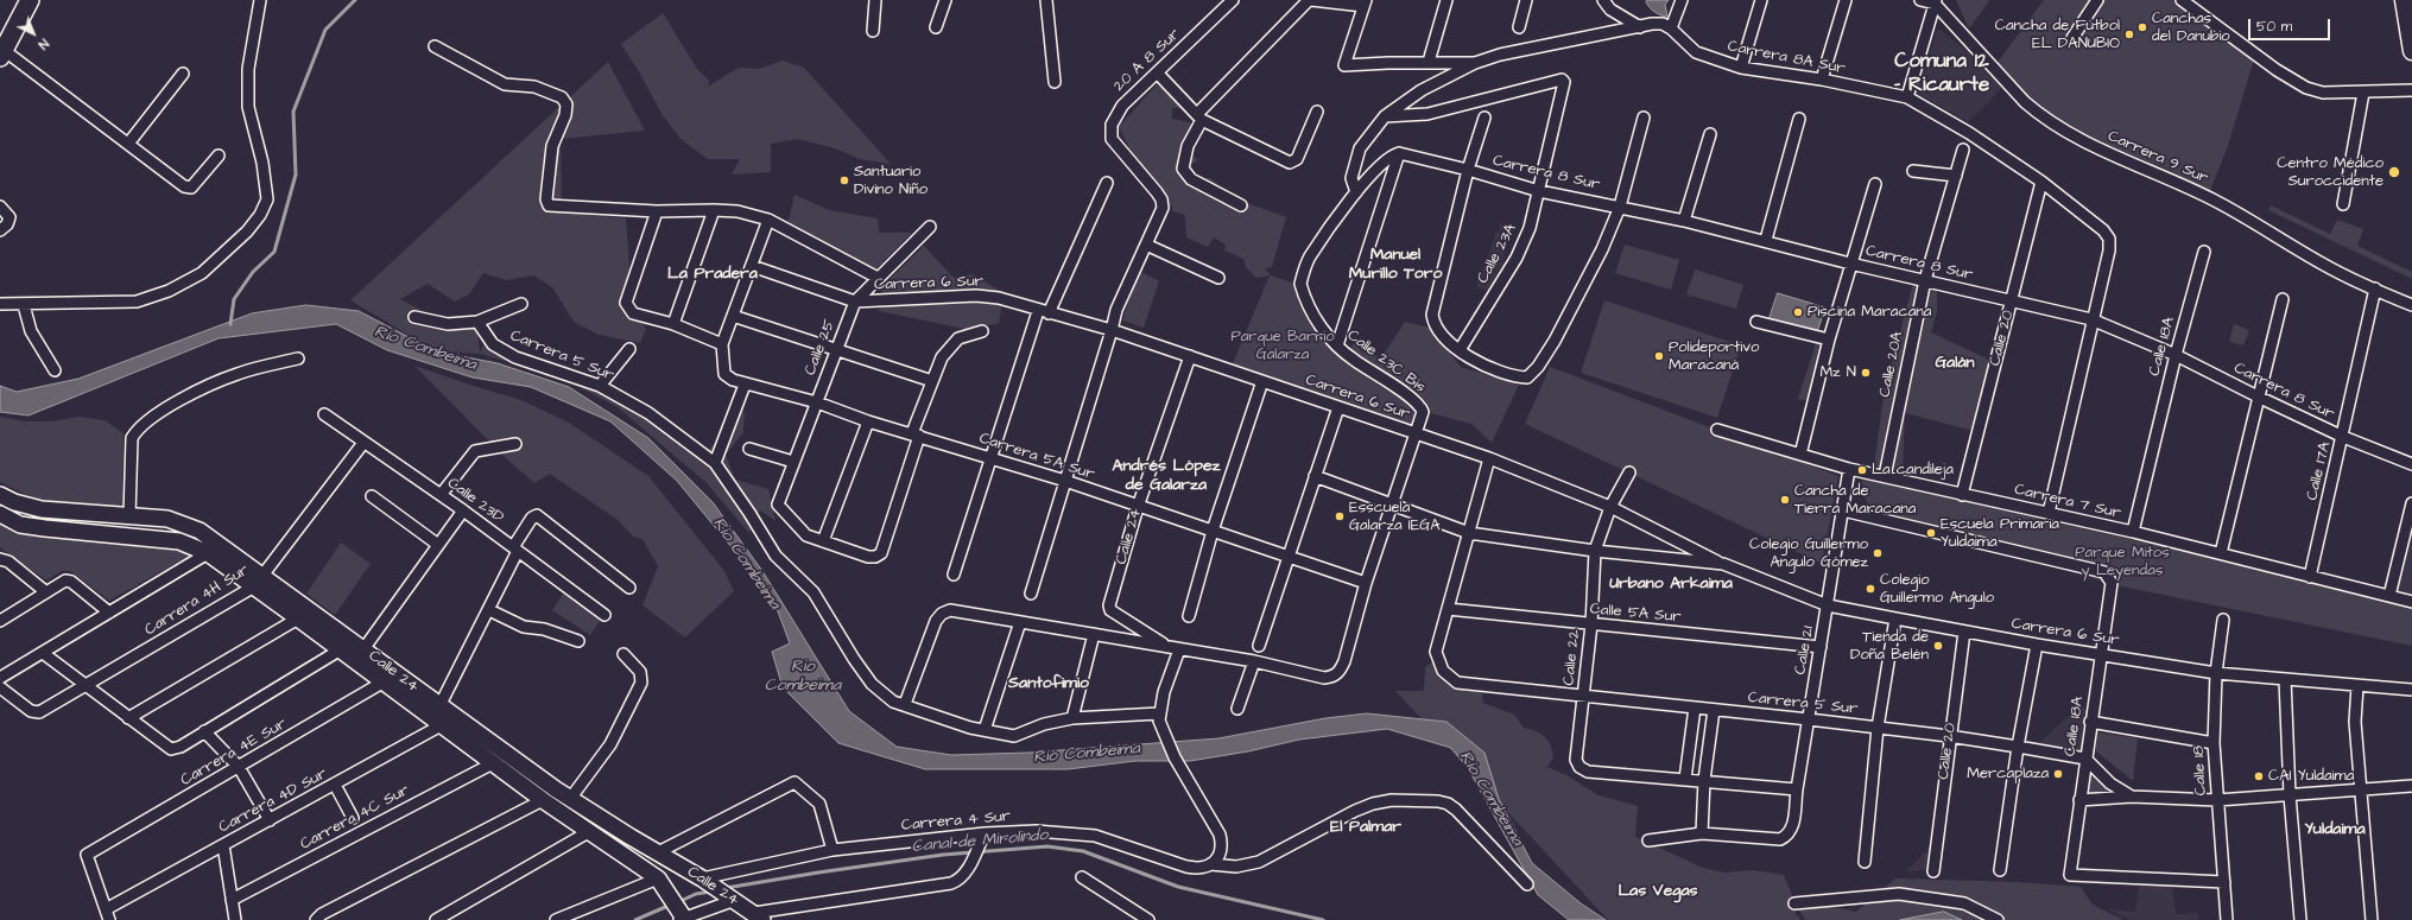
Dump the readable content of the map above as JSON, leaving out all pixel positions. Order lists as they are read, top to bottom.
{
  "streets": {
    "main road": ["Calle 24"],
    "street": [
      "Carrera 8A Sur",
      "20 A 8 Sur",
      "Carrera 9 Sur",
      "Carrera 8 Sur",
      "Calle 23A",
      "Carrera 6 Sur",
      "Calle 20",
      "Calle 18A",
      "Calle 25",
      "Carrera 5 Sur",
      "Calle 23C Bis",
      "Calle 20A",
      "Carrera 5A Sur",
      "Calle 17A",
      "Calle 23D",
      "Carrera 7 Sur",
      "Carrera 4H Sur",
      "Calle 5A Sur",
      "Calle 21",
      "Calle 22",
      "Carrera 4E Sur",
      "Calle 18",
      "Carrera 4D Sur",
      "Carrera 4C Sur",
      "Carrera 4 Sur"
    ]
  },
  "crossings": [
    ["20 A 8 Sur", "Carrera 6 Sur"],
    ["20 A 8 Sur", "Carrera 5A Sur"],
    ["Carrera 9 Sur", "Calle 17A"],
    ["Carrera 8 Sur", "Calle 23A"],
    ["Carrera 8 Sur", "Calle 20"],
    ["Carrera 8 Sur", "Calle 18A"],
    ["Carrera 8 Sur", "Calle 23C Bis"],
    ["Carrera 8 Sur", "Calle 20A"],
    ["Carrera 8 Sur", "Calle 17A"],
    ["Carrera 6 Sur", "Calle 20"],
    ["Carrera 6 Sur", "Calle 18A"],
    ["Carrera 6 Sur", "Calle 25"],
    ["Carrera 6 Sur", "Calle 23C Bis"],
    ["Carrera 6 Sur", "Calle 24"],
    ["Carrera 6 Sur", "Calle 21"],
    ["Carrera 6 Sur", "Calle 22"],
    ["Carrera 6 Sur", "Calle 18"],
    ["Calle 20", "Carrera 5 Sur"],
    ["Calle 20", "Carrera 7 Sur"],
    ["Calle 18A", "Carrera 5 Sur"],
    ["Calle 18A", "Carrera 7 Sur"],
    ["Calle 18A", "Calle 21"],
    ["Calle 18A", "Calle 18"],
    ["Calle 25", "Carrera 5A Sur"],
    ["Carrera 5 Sur", "Calle 5A Sur"],
    ["Carrera 5 Sur", "Calle 21"],
    ["Carrera 5 Sur", "Calle 22"],
    ["Calle 20A", "Carrera 7 Sur"],
    ["Carrera 5A Sur", "Calle 24"],
    ["Calle 17A", "Carrera 7 Sur"],
    ["Calle 23D", "Carrera 4H Sur"],
    ["Carrera 7 Sur", "Calle 21"],
    ["Calle 24", "Carrera 4H Sur"],
    ["Calle 24", "Carrera 4E Sur"],
    ["Calle 24", "Carrera 4D Sur"],
    ["Calle 24", "Carrera 4C Sur"],
    ["Calle 24", "Carrera 4 Sur"],
    ["Calle 5A Sur", "Calle 21"],
    ["Calle 5A Sur", "Calle 22"],
    ["Carrera 4E Sur", "Carrera 4D Sur"]
  ],
  "districts": [
    "Comuna 12 - Ricaurte",
    "Manuel Murillo Toro",
    "La Pradera",
    "Galán",
    "Andrés López de Galarza",
    "Urbano Arkaima",
    "Santofimio",
    "El Palmar",
    "Yuldaima",
    "Las Vegas"
  ],
  "water": ["Río Combeima", "Rio Combeima", "Canal de Mirolindo"],
  "parks": ["Parque Barrio Galarza", "Parque Mitos y Leyendas"],
  "places": [
    "Canchas del Danubio",
    "Cancha de Fútbol EL DANUBIO",
    "Centro Médico Suroccidente",
    "Santuario Divino Niño",
    "Piscina Maracana",
    "Polideportivo Maracaná",
    "Mz N",
    "La candileja",
    "Cancha de Tierra Maracana",
    "Esscuela Galarza IEGA",
    "Escuela Primaria Yuldaima",
    "Colegio Guillermo Angulo Gómez",
    "Colegio Guillermo Angulo",
    "Tienda de Doña Belén",
    "Mercaplaza",
    "CAI Yuldaima"
  ],
  "scale_bar": "50 m",
  "north": "bottom right"
}
